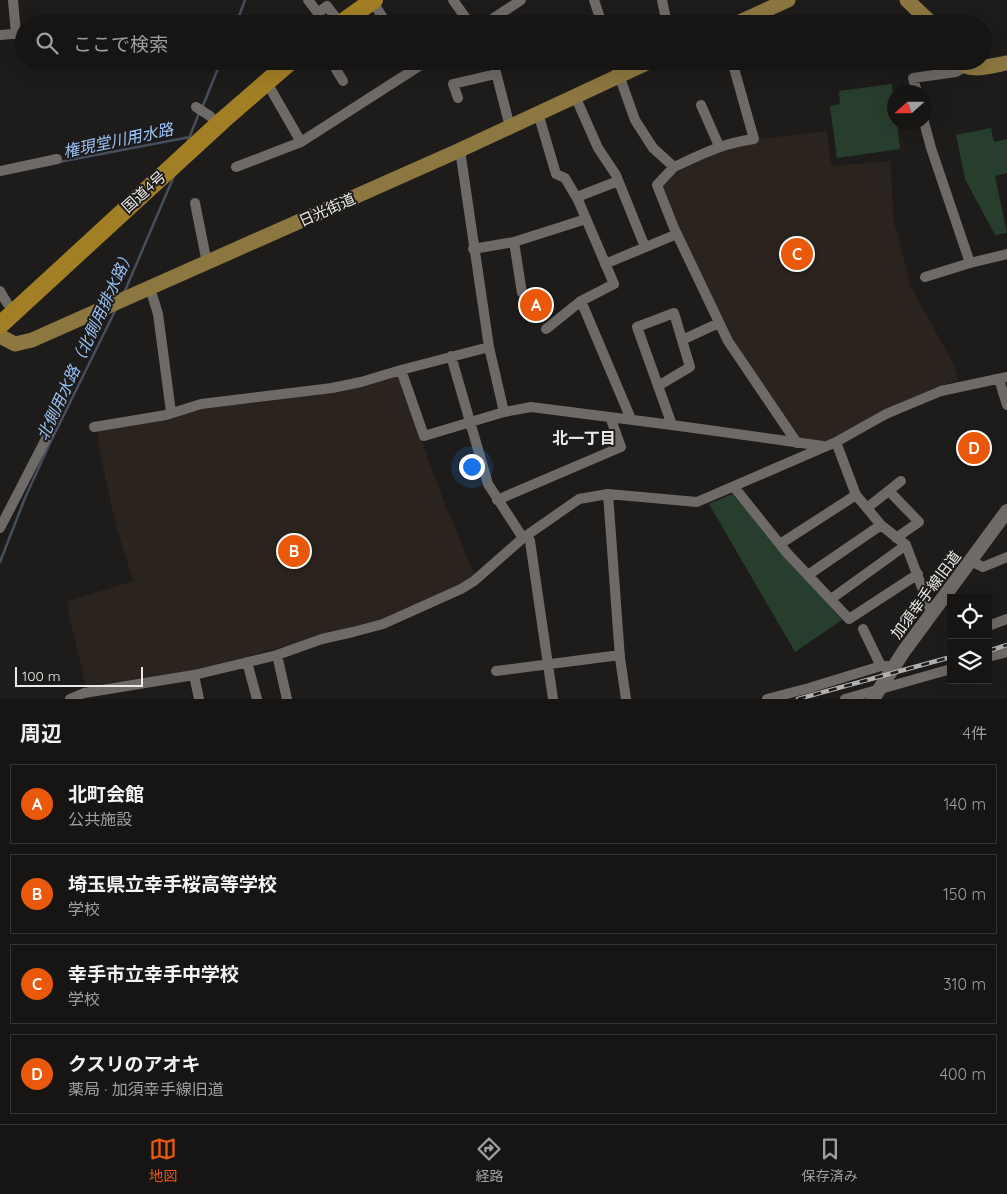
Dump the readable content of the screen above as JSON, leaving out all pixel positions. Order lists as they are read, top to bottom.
{
  "streets": {
    "highway": ["国道4号"],
    "main road": ["日光街道"],
    "street": ["加須幸手線旧道"]
  },
  "districts": ["北一丁目"],
  "water": ["権現堂川用水路", "北側用水路（北側用排水路）"],
  "scale_bar": "100 m",
  "north": "left",
  "page": {
    "search": "ここで検索",
    "pins": [
      "C",
      "A",
      "D",
      "B"
    ],
    "scale": "100 m",
    "heading": ["周辺", "4件"],
    "list": [
      {
        "mark": "A",
        "name": "北町会館",
        "note": "公共施設",
        "value": "140 m"
      },
      {
        "mark": "B",
        "name": "埼玉県立幸手桜高等学校",
        "note": "学校",
        "value": "150 m"
      },
      {
        "mark": "C",
        "name": "幸手市立幸手中学校",
        "note": "学校",
        "value": "310 m"
      },
      {
        "mark": "D",
        "name": "クスリのアオキ",
        "note": "薬局 · 加須幸手線旧道",
        "value": "400 m"
      }
    ],
    "nav": ["地図", "経路", "保存済み"]
  }
}
